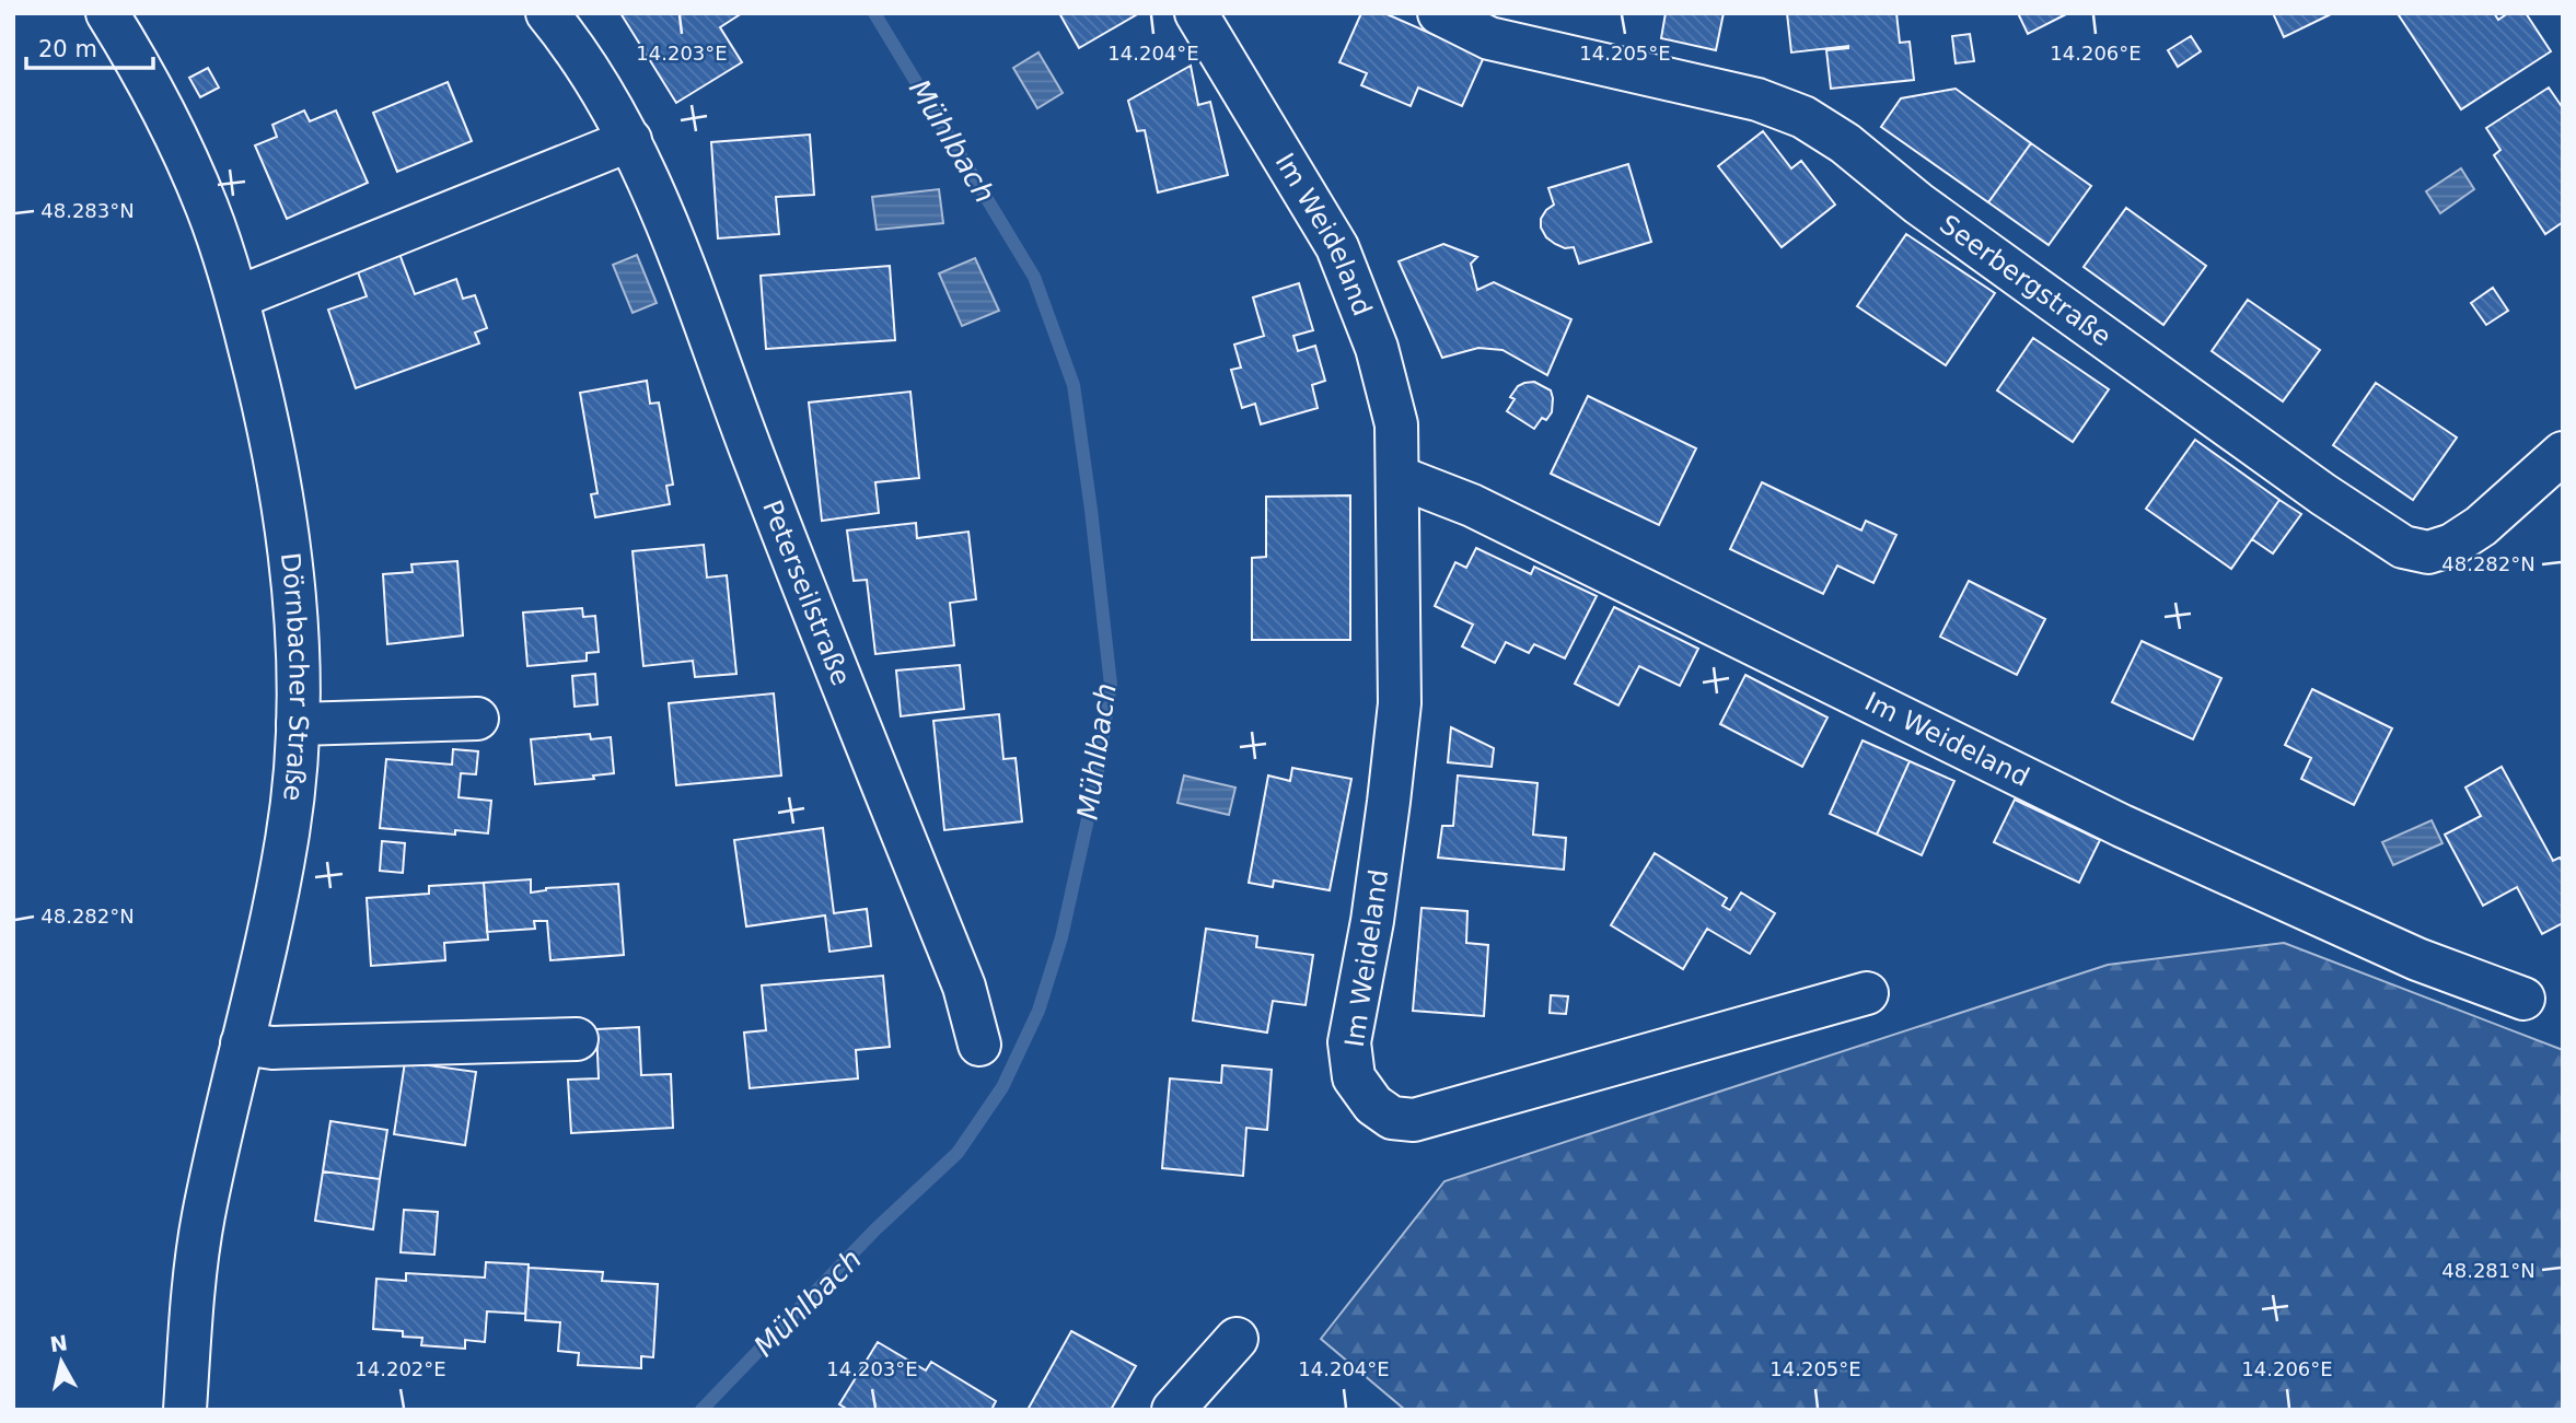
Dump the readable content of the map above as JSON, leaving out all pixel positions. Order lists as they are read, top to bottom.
{
  "streets": {
    "street": [
      "Im Weideland",
      "Seerbergstraße",
      "Peterseilstraße",
      "Dörnbacher Straße"
    ]
  },
  "water": ["Mühlbach"],
  "scale_bar": "20 m",
  "north": "top",
  "coordinates": [
    "14.203°E",
    "14.204°E",
    "14.205°E",
    "14.206°E",
    "48.283°N",
    "48.282°N",
    "48.281°N",
    "14.202°E"
  ]
}
